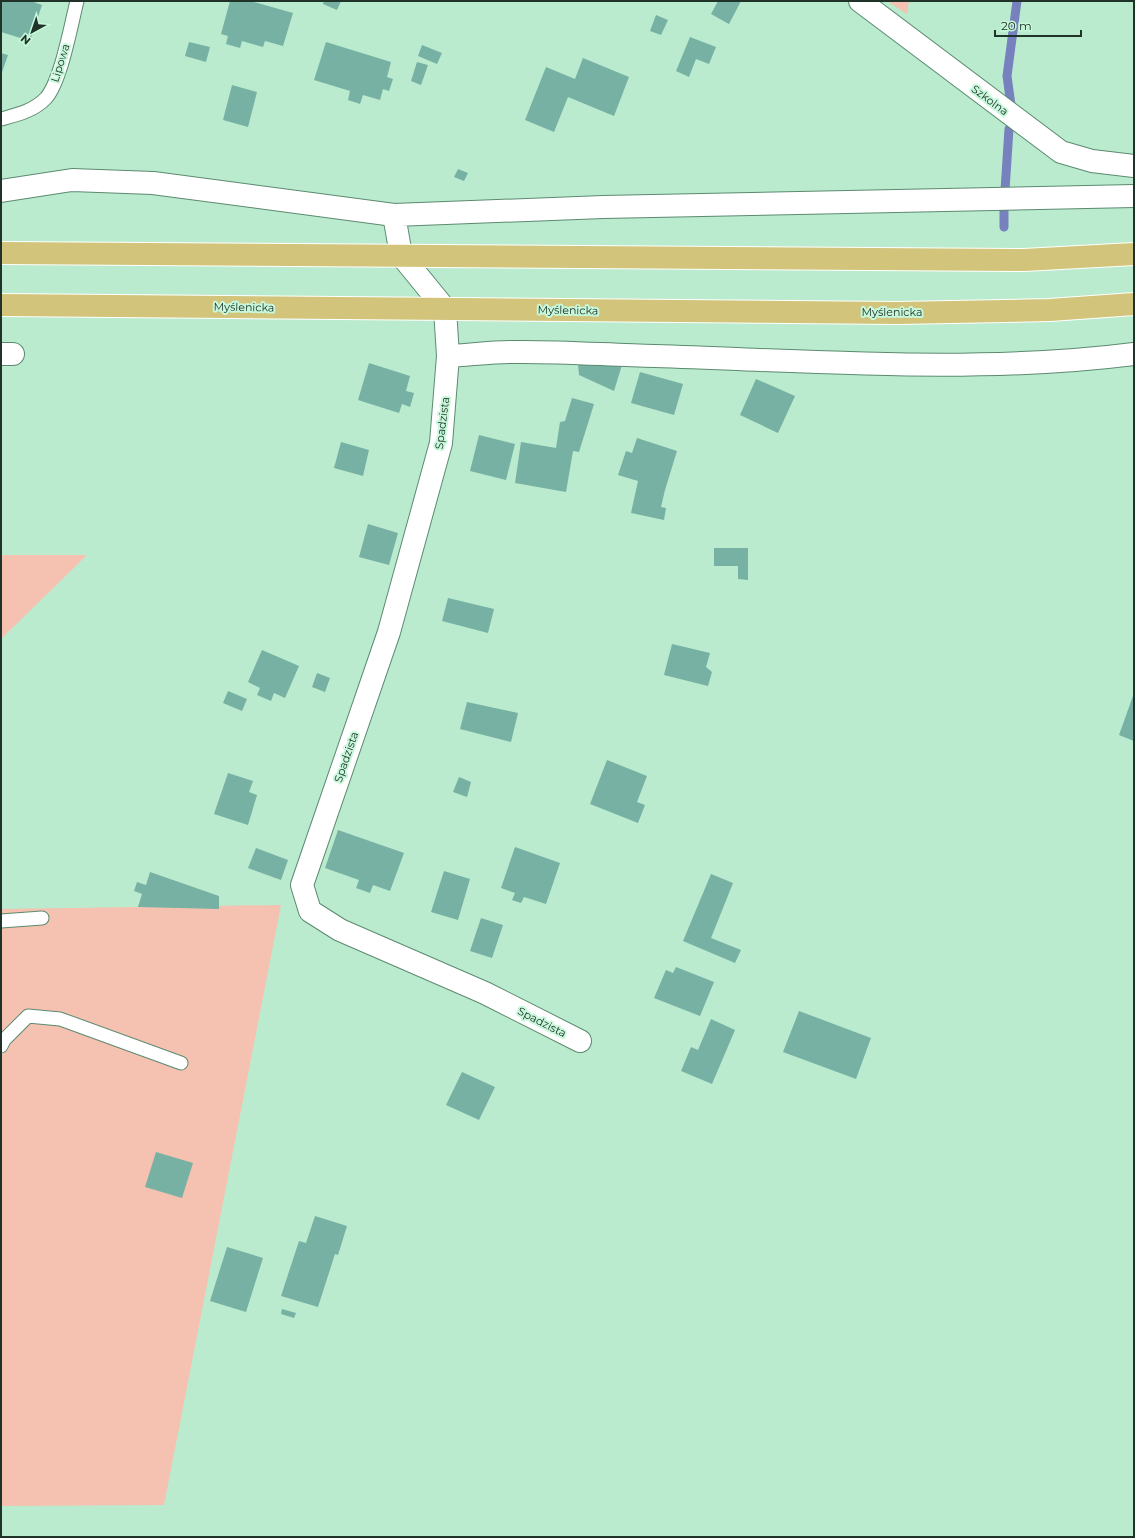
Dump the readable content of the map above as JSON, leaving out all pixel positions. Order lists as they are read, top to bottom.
{
  "streets": {
    "highway": ["Myślenicka"],
    "street": ["Szkolna", "Spadzista"],
    "lane": ["Lipowa"]
  },
  "crossings": [
    ["Myślenicka", "Spadzista"]
  ],
  "scale_bar": "20 m",
  "north": "bottom left"
}
